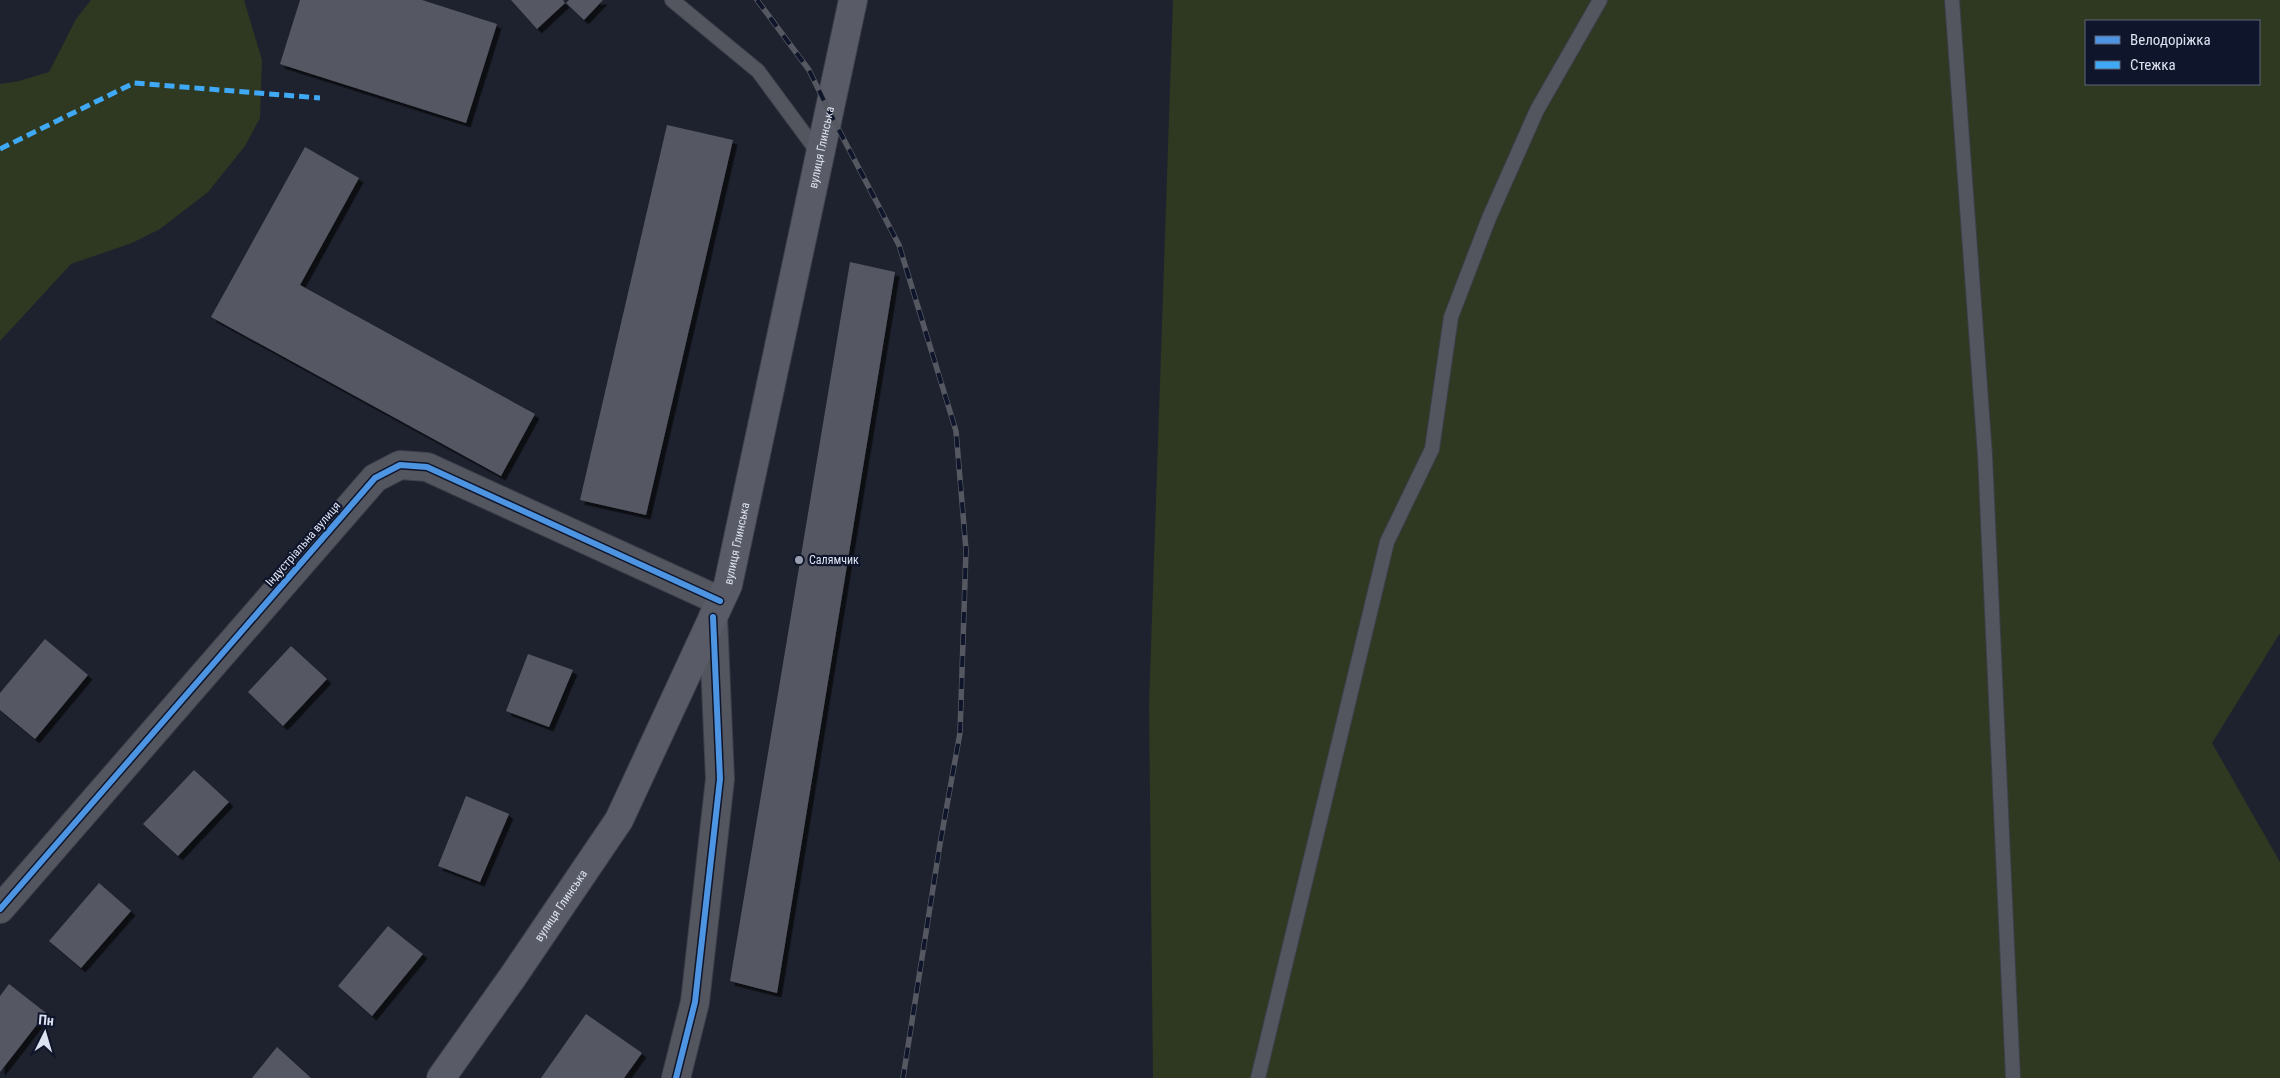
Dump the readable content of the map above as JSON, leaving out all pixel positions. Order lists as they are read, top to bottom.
{
  "streets": {
    "main road": ["вулиця Глинська"],
    "street": ["Індустріальна вулиця"]
  },
  "crossings": [
    ["вулиця Глинська", "Індустріальна вулиця"]
  ],
  "places": ["Салямчик"],
  "legend": ["Велодоріжка", "Стежка"],
  "north": "top"
}
